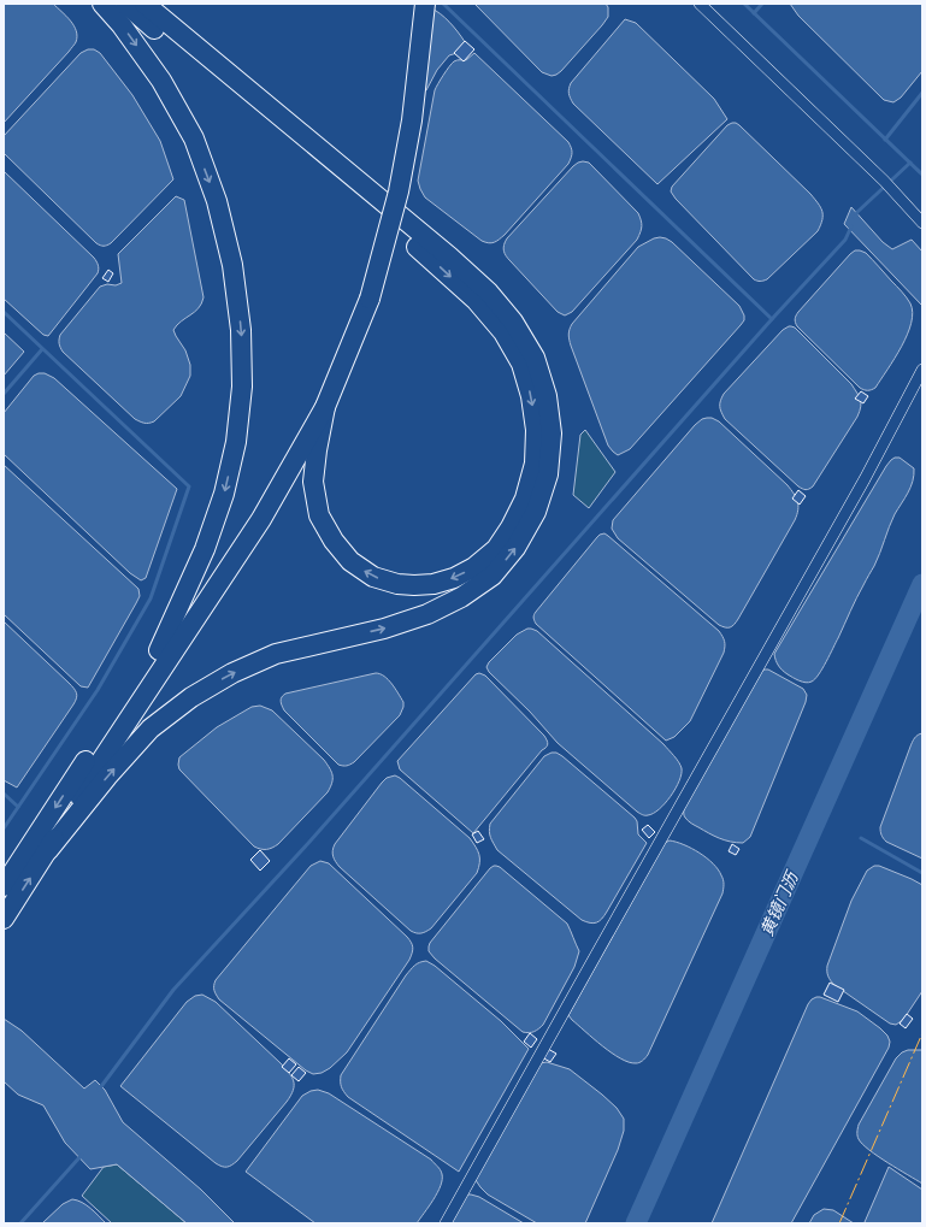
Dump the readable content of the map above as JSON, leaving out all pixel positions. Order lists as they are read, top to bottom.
{
  "water": ["黄镜门沥"]
}
